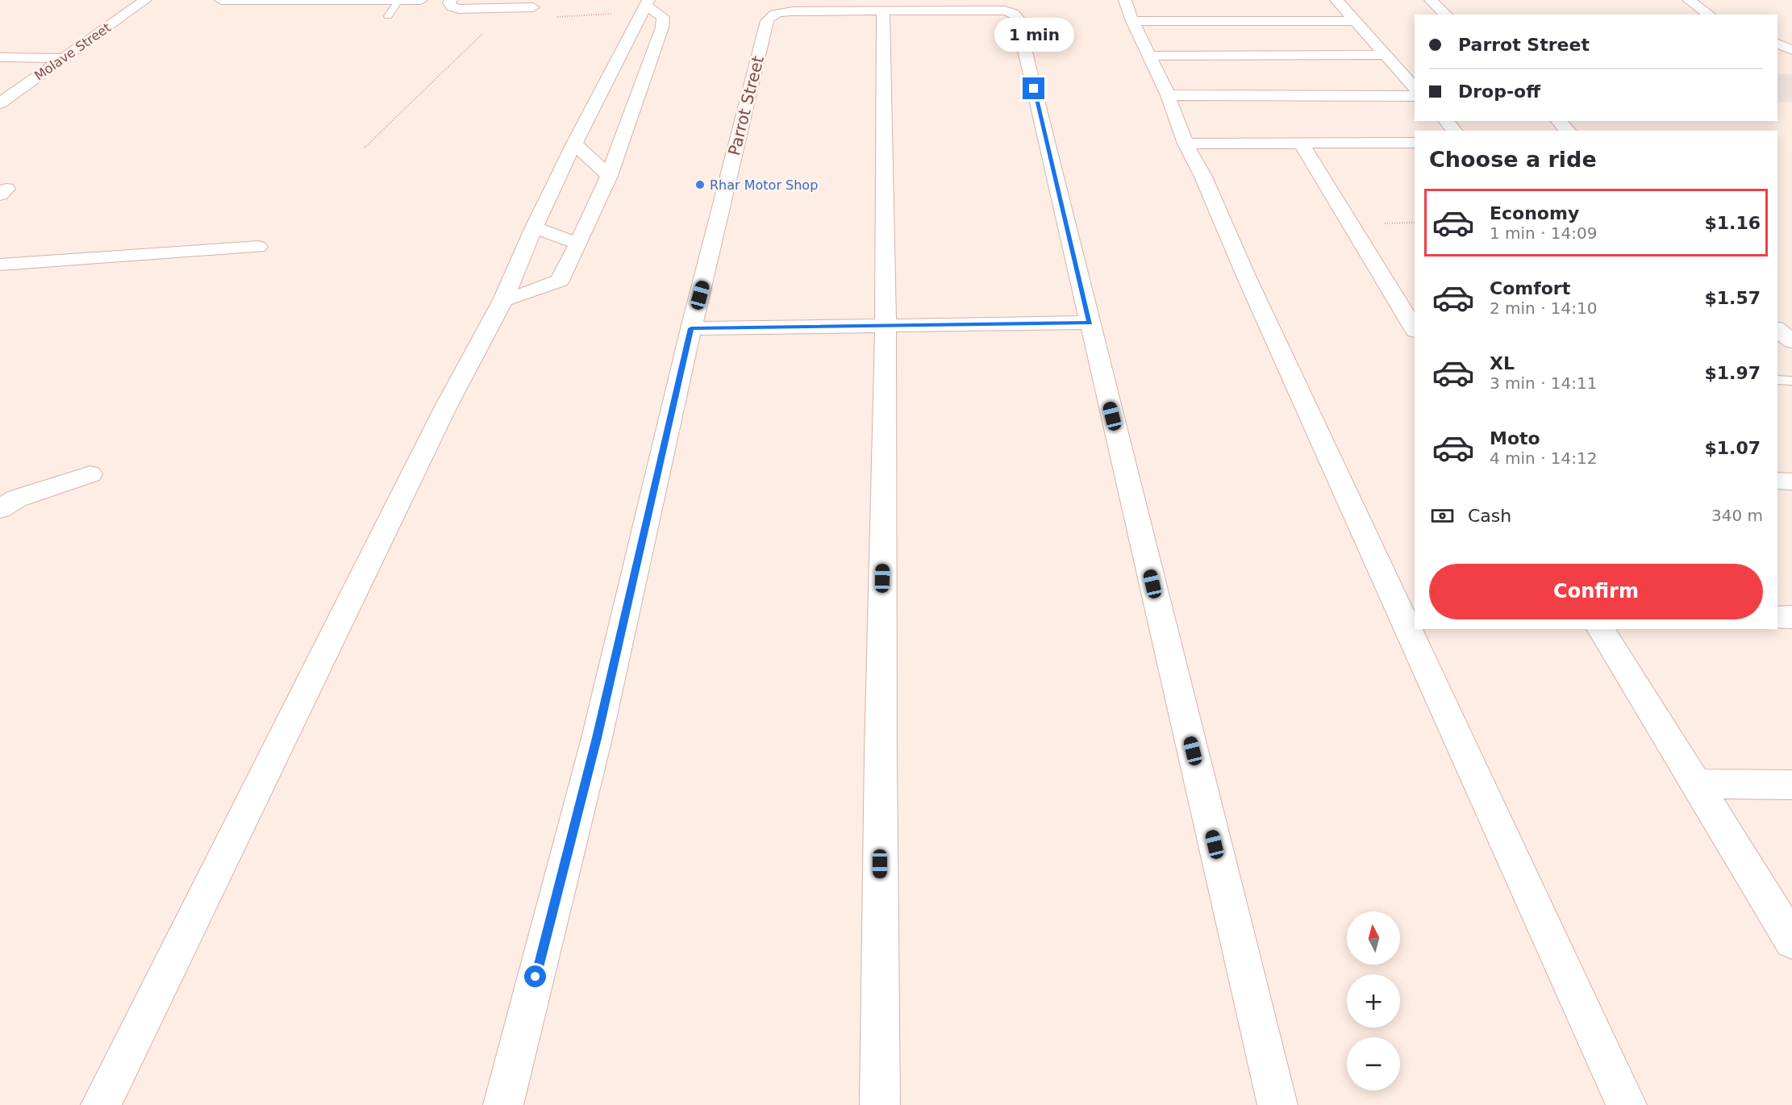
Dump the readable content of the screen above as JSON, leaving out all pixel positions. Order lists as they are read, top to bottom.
{
  "streets": {
    "street": ["Molave Street", "Parrot Street"]
  },
  "places": ["Rhar Motor Shop"],
  "north": "top",
  "page": {
    "banner": ["Parrot Street", "Drop-off"],
    "bubble": "1 min",
    "heading": "Choose a ride",
    "list": [
      {
        "name": "Economy",
        "note": "1 min · 14:09",
        "value": "$1.16"
      },
      {
        "name": "Comfort",
        "note": "2 min · 14:10",
        "value": "$1.57"
      },
      {
        "name": "XL",
        "note": "3 min · 14:11",
        "value": "$1.97"
      },
      {
        "name": "Moto",
        "note": "4 min · 14:12",
        "value": "$1.07"
      }
    ],
    "pay": ["Cash", "340 m"],
    "buttons": "Confirm",
    "map_buttons": ["+", "−"]
  }
}
